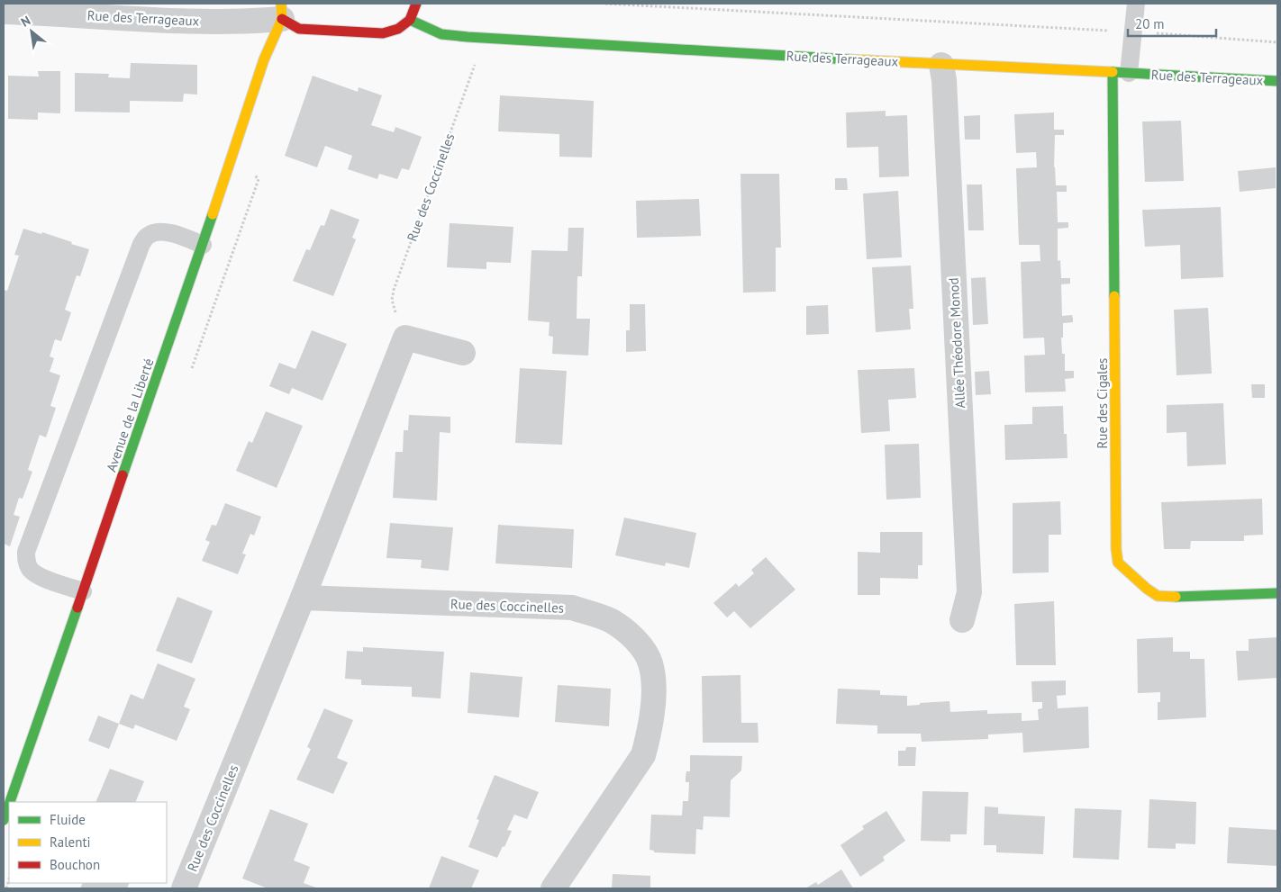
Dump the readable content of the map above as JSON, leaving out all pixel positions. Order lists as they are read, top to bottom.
{
  "streets": {
    "street": [
      "Rue des Terrageaux",
      "Rue des Coccinelles",
      "Allée Théodore Monod",
      "Rue des Cigales",
      "Avenue de la Liberté"
    ]
  },
  "crossings": [
    ["Rue des Terrageaux", "Rue des Coccinelles"],
    ["Rue des Terrageaux", "Allée Théodore Monod"],
    ["Rue des Terrageaux", "Rue des Cigales"],
    ["Rue des Terrageaux", "Avenue de la Liberté"]
  ],
  "legend": ["Fluide", "Ralenti", "Bouchon"],
  "scale_bar": "20 m",
  "north": "top left"
}
